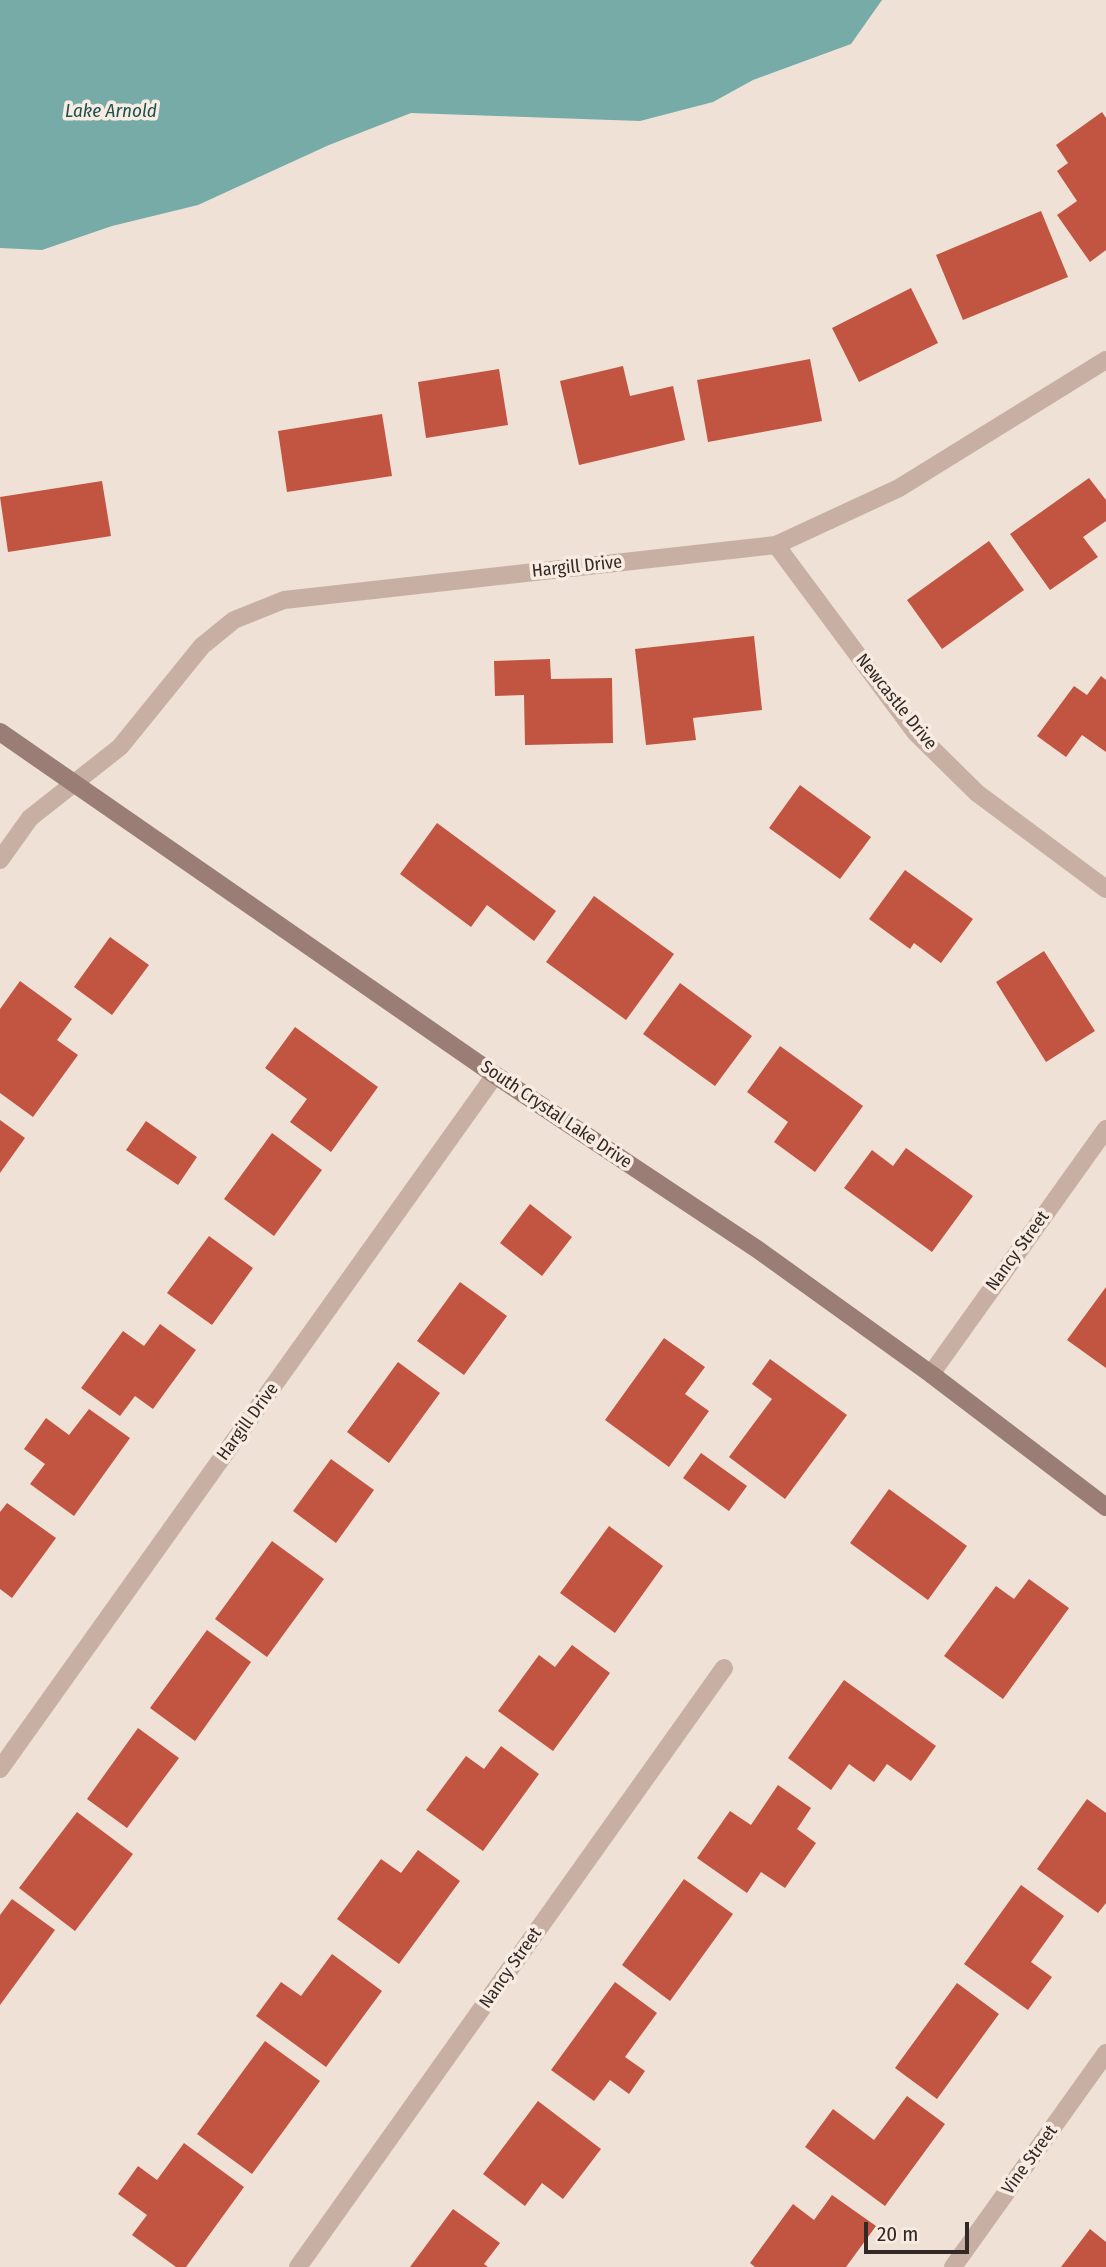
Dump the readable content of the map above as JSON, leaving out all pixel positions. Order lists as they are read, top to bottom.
{
  "streets": {
    "street": [
      "Hargill Drive",
      "Newcastle Drive",
      "South Crystal Lake Drive",
      "Nancy Street",
      "Vine Street"
    ]
  },
  "crossings": [
    ["Hargill Drive", "Newcastle Drive"],
    ["Hargill Drive", "South Crystal Lake Drive"],
    ["South Crystal Lake Drive", "Nancy Street"]
  ],
  "water": ["Lake Arnold"],
  "scale_bar": "20 m"
}
